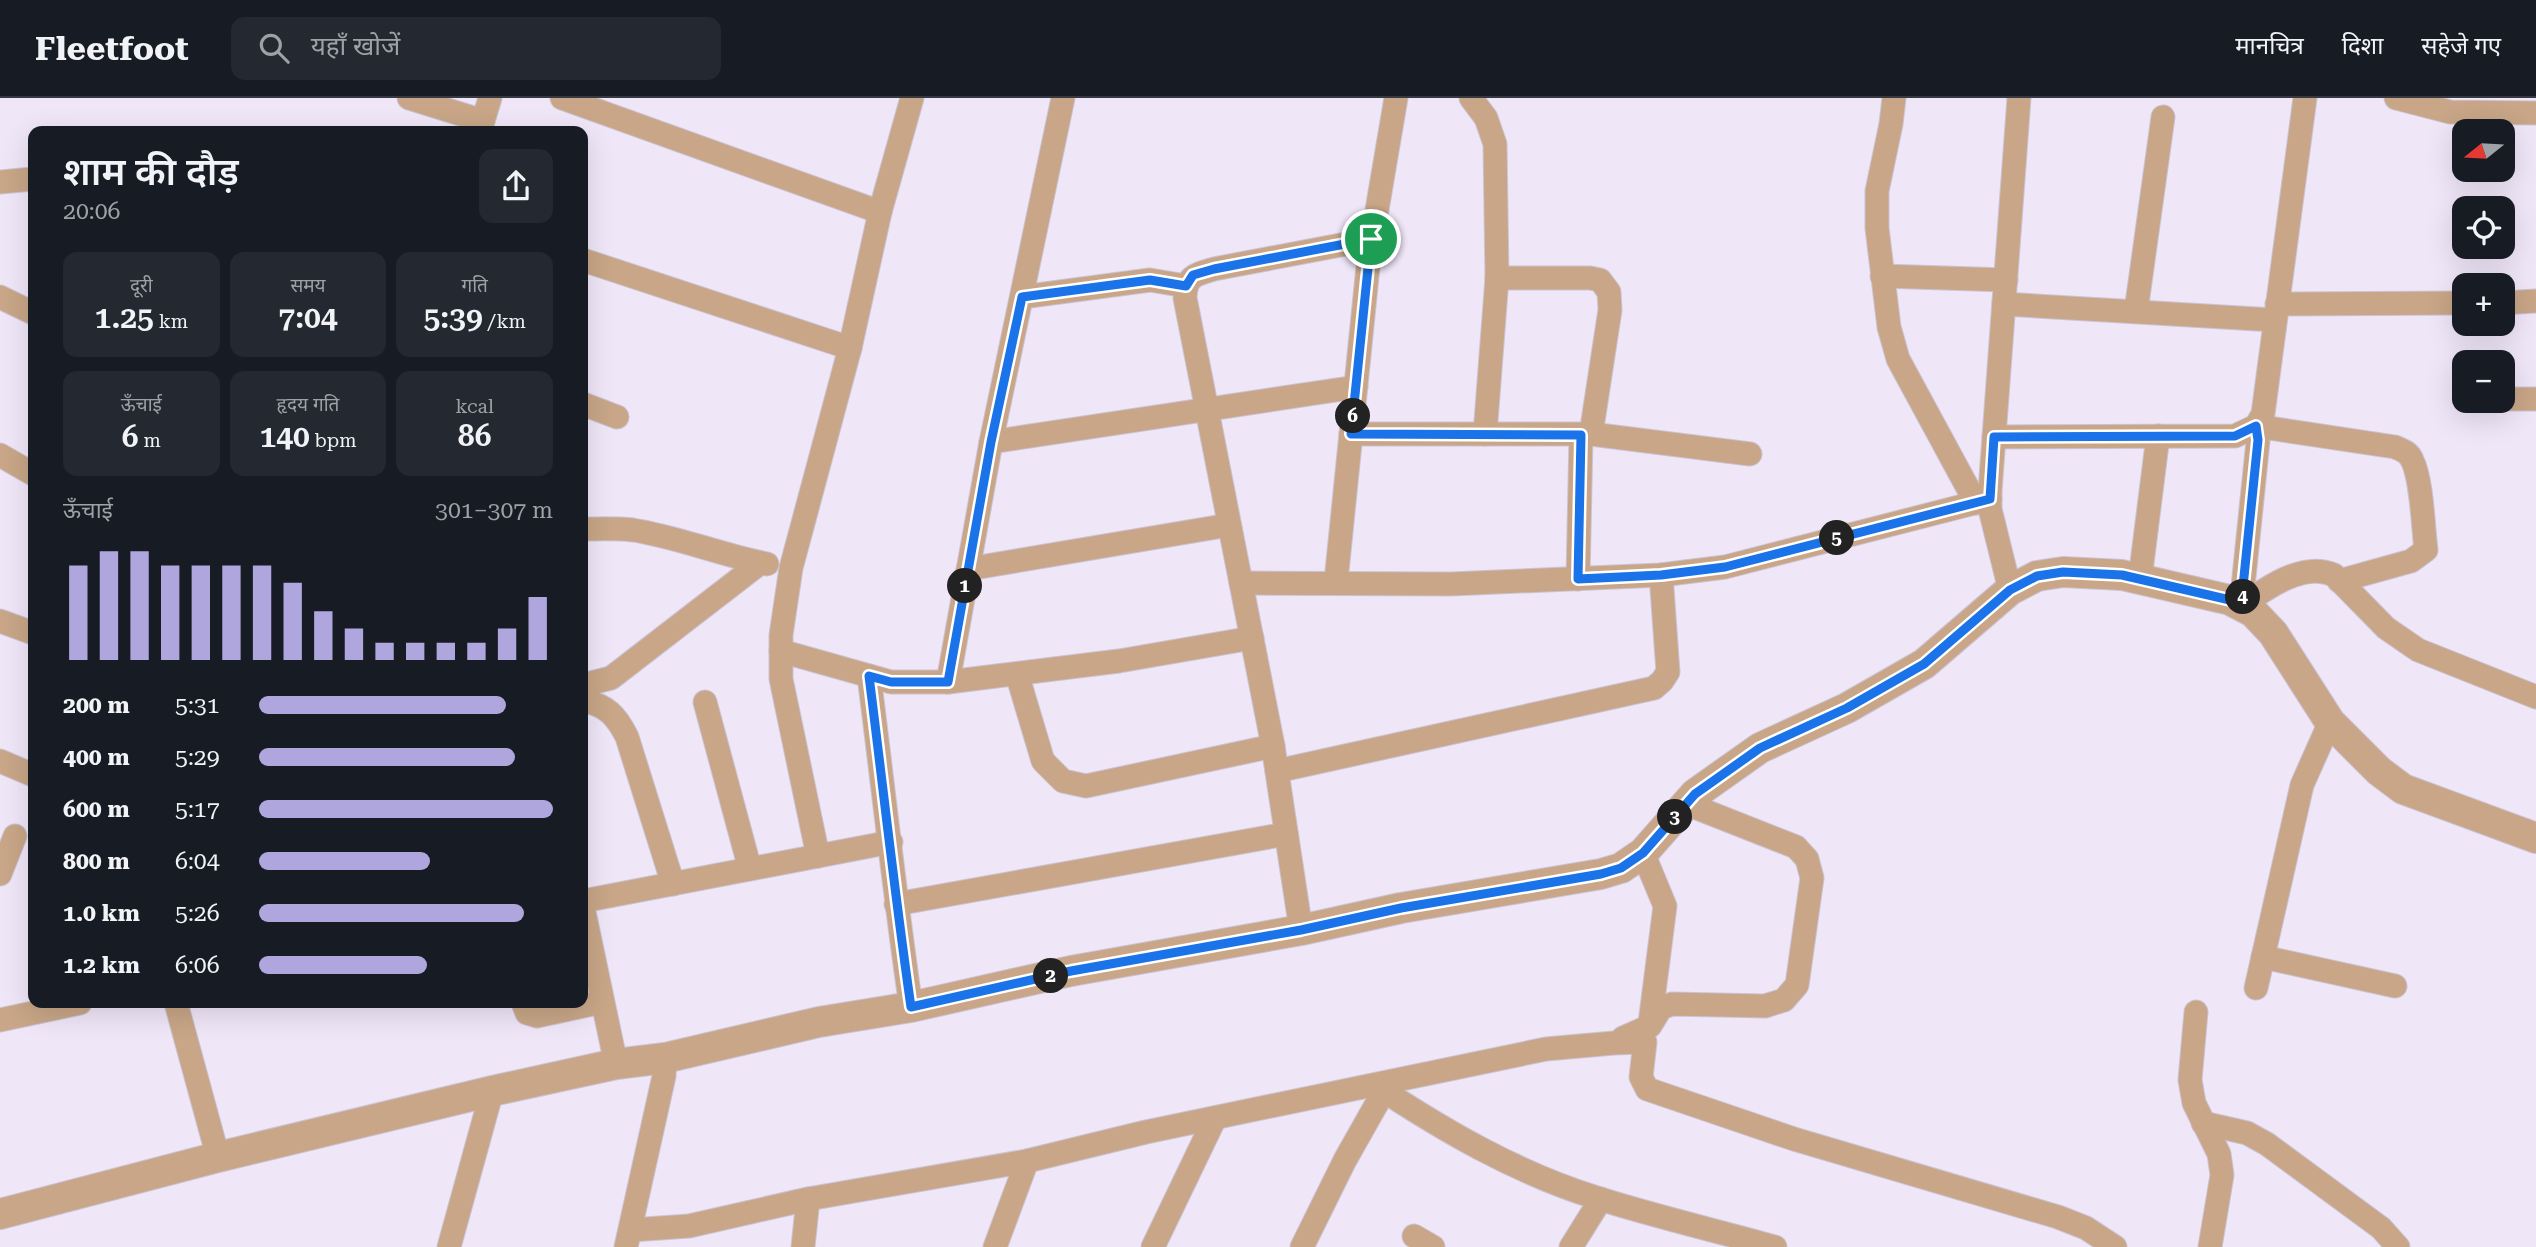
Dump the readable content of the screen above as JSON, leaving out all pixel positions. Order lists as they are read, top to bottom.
{
  "north": "left",
  "page": {
    "header": "Fleetfoot",
    "search": "यहाँ खोजें",
    "nav": ["मानचित्र", "दिशा", "सहेजे गए"],
    "map_buttons": ["+", "−"],
    "heading": ["शाम की दौड़", "20:06"],
    "stats": [
      ["दूरी", "1.25 km"],
      ["समय", "7:04"],
      ["गति", "5:39 /km"],
      ["ऊँचाई", "6 m"],
      ["हृदय गति", "140 bpm"],
      ["kcal", "86"]
    ],
    "pins": [
      "6",
      "5",
      "1",
      "4",
      "3",
      "2"
    ],
    "chart": ["ऊँचाई", "301–307 m"],
    "list": [
      {
        "name": "200 m",
        "note": "5:31"
      },
      {
        "name": "400 m",
        "note": "5:29"
      },
      {
        "name": "600 m",
        "note": "5:17"
      },
      {
        "name": "800 m",
        "note": "6:04"
      },
      {
        "name": "1.0 km",
        "note": "5:26"
      },
      {
        "name": "1.2 km",
        "note": "6:06"
      }
    ]
  }
}
